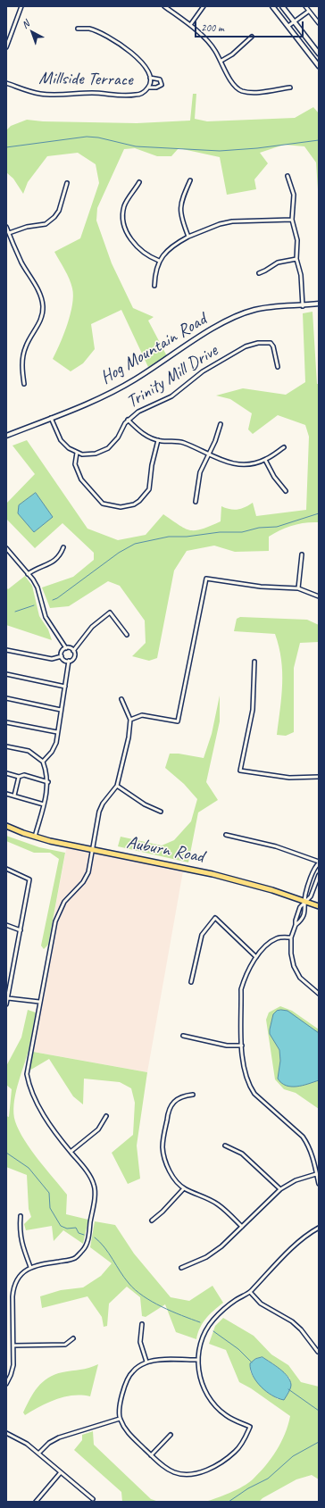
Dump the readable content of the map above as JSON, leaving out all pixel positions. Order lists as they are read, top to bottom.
{
  "streets": {
    "main road": ["Auburn Road"],
    "street": ["Millside Terrace", "Hog Mountain Road", "Trinity Mill Drive"]
  },
  "scale_bar": "200 m",
  "north": "top left"
}
